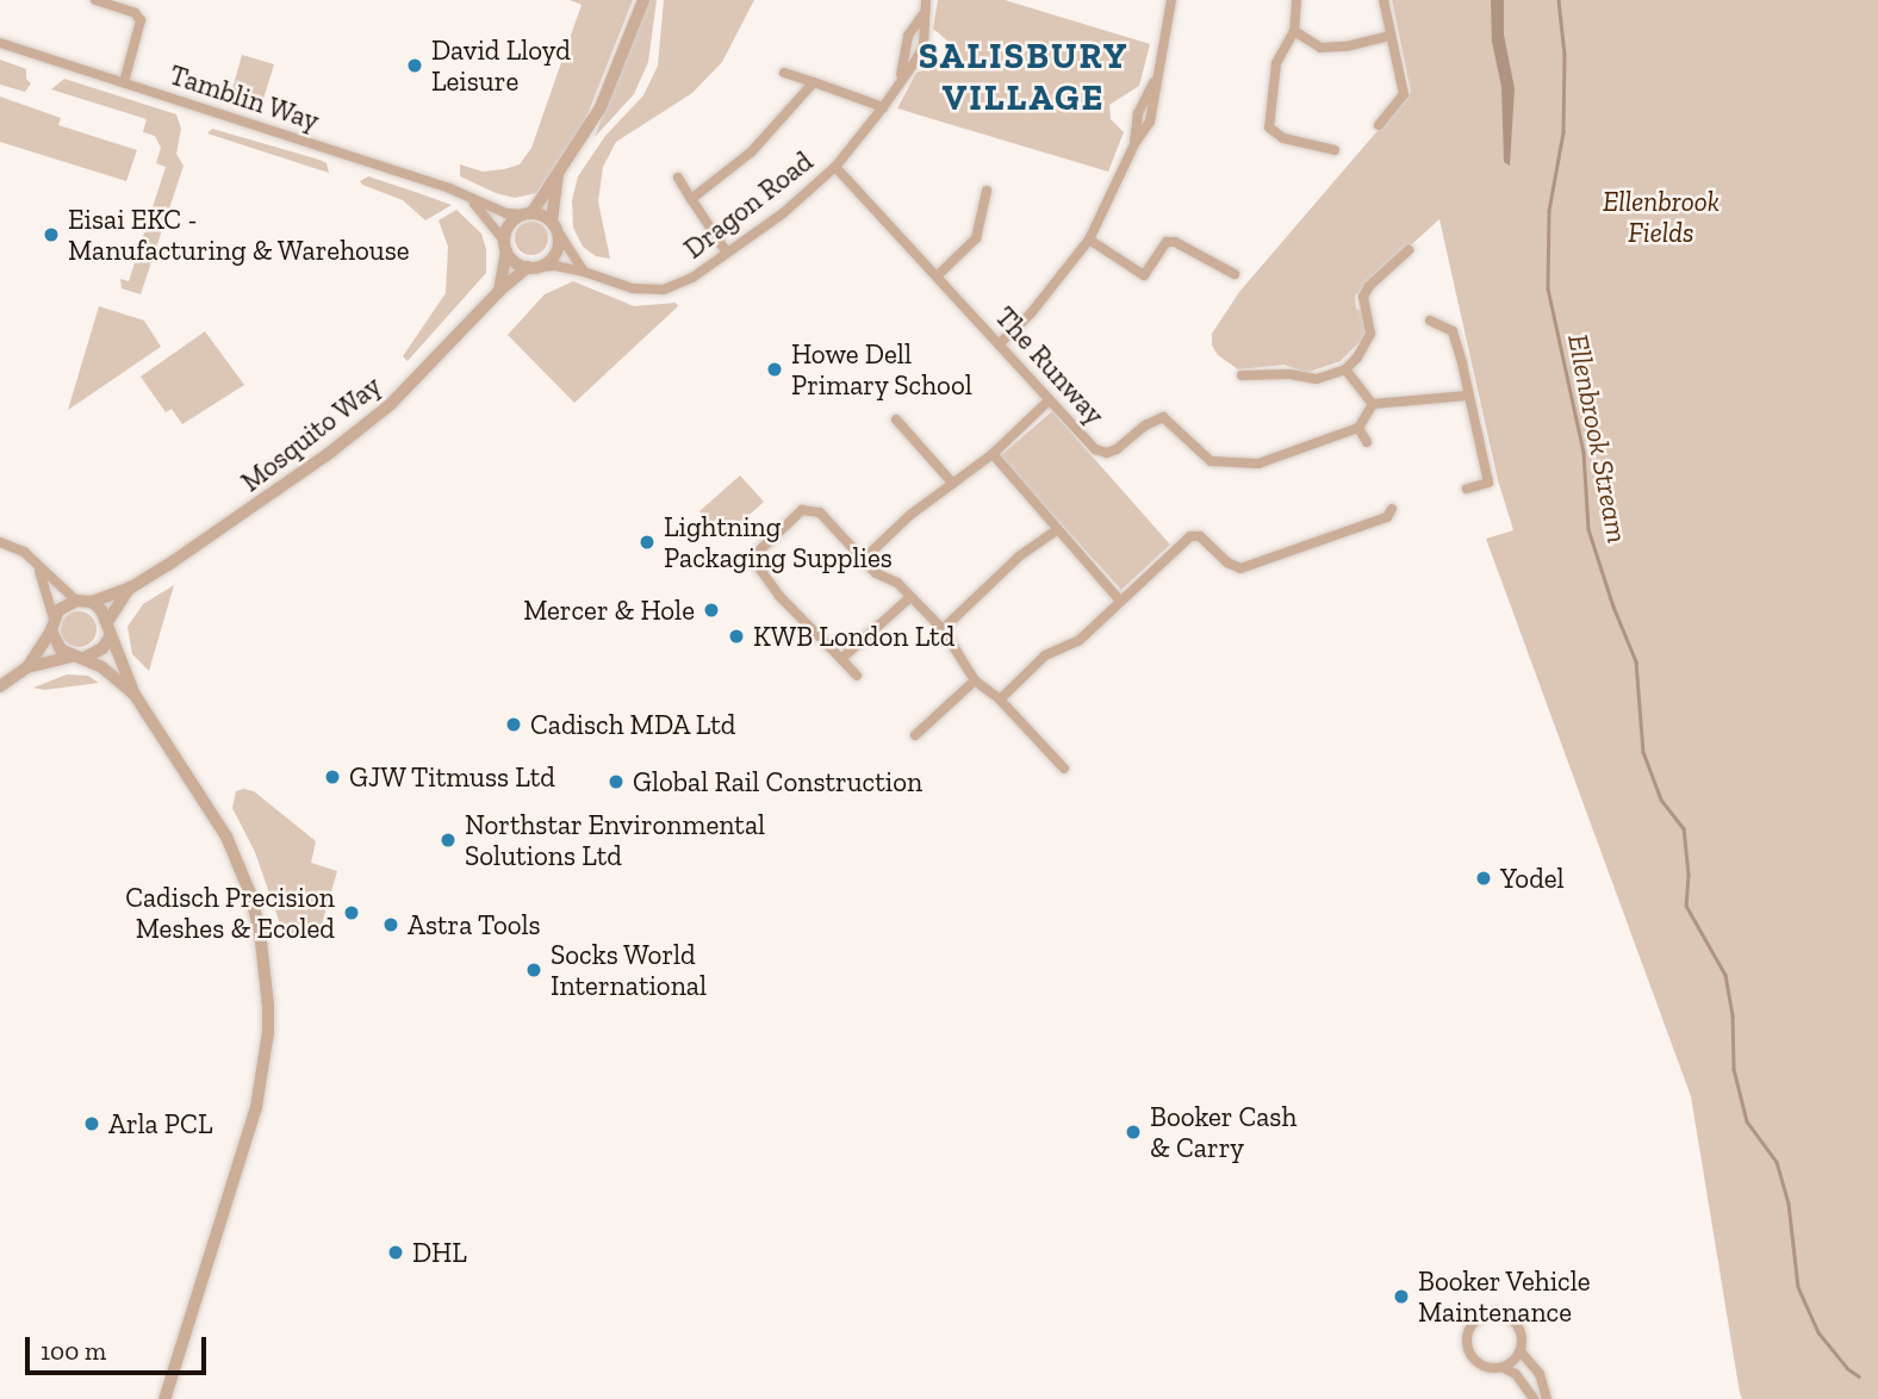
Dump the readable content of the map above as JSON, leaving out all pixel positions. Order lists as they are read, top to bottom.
{
  "streets": {
    "street": [
      "Tamblin Way",
      "Dragon Road",
      "The Runway",
      "Mosquito Way"
    ]
  },
  "crossings": [
    ["Tamblin Way", "Dragon Road"],
    ["Tamblin Way", "Mosquito Way"],
    ["Dragon Road", "The Runway"],
    ["Dragon Road", "Mosquito Way"]
  ],
  "districts": ["SALISBURY VILLAGE"],
  "water": ["Ellenbrook Stream"],
  "parks": ["Ellenbrook Fields"],
  "places": [
    "David Lloyd Leisure",
    "Eisai EKC - Manufacturing & Warehouse",
    "Howe Dell Primary School",
    "Lightning Packaging Supplies",
    "Mercer & Hole",
    "KWB London Ltd",
    "Cadisch MDA Ltd",
    "GJW Titmuss Ltd",
    "Global Rail Construction",
    "Northstar Environmental Solutions Ltd",
    "Yodel",
    "Cadisch Precision Meshes & Ecoled",
    "Astra Tools",
    "Socks World International",
    "Arla PCL",
    "Booker Cash & Carry",
    "DHL",
    "Booker Vehicle Maintenance"
  ],
  "scale_bar": "100 m"
}
